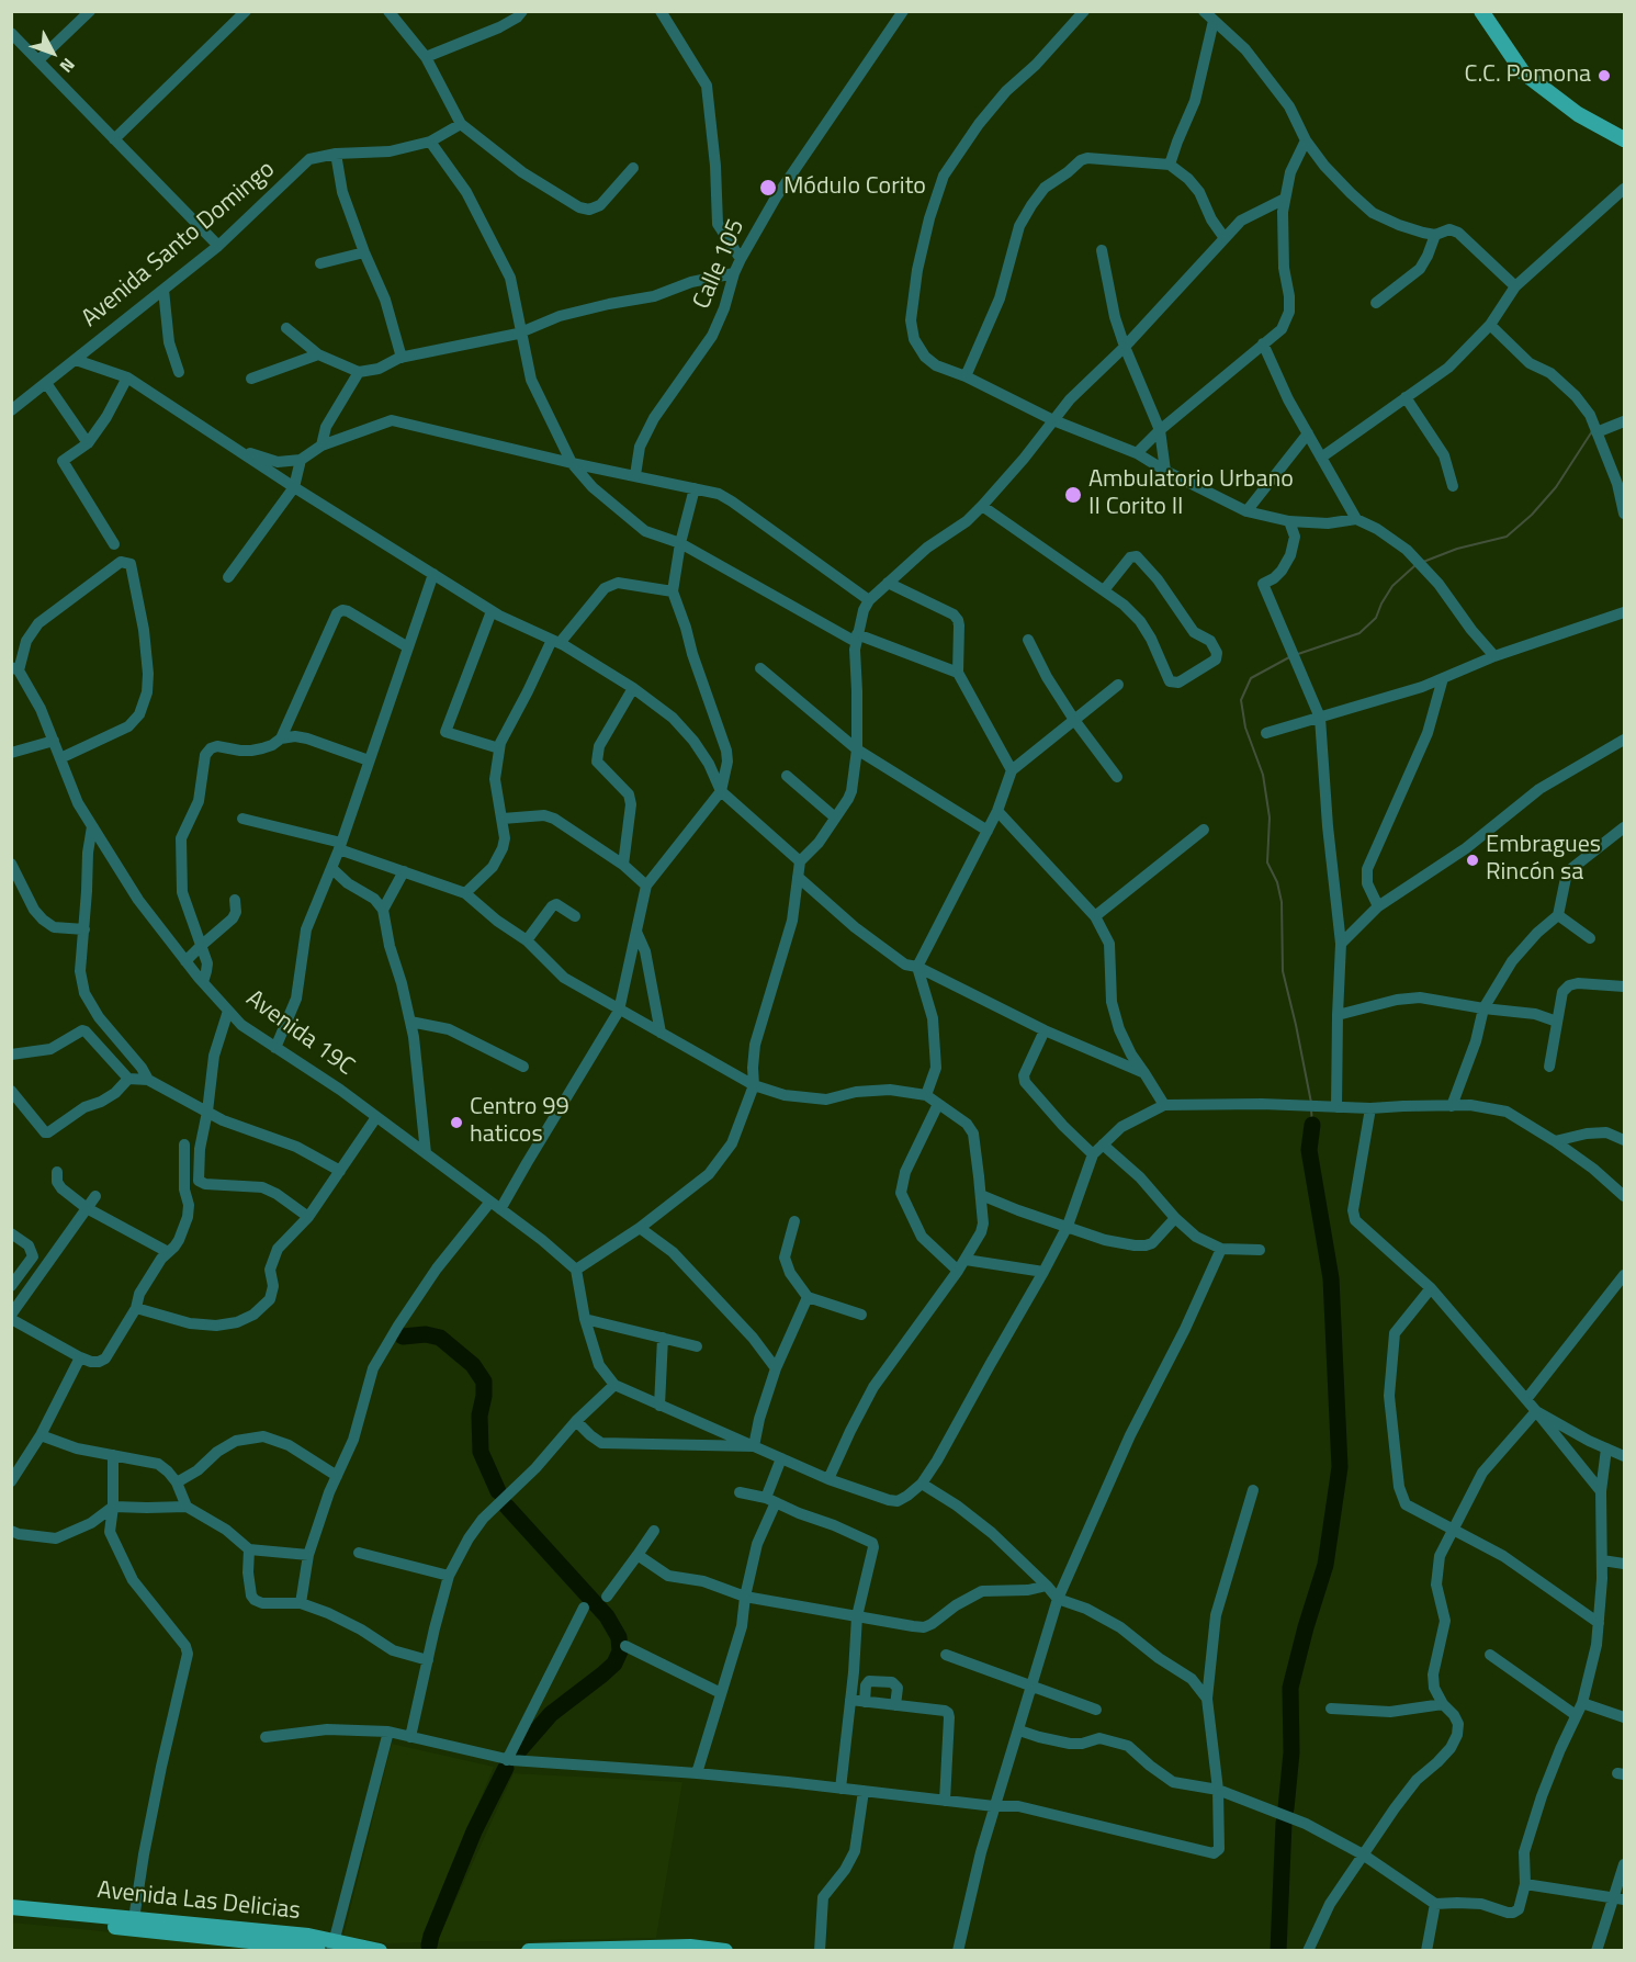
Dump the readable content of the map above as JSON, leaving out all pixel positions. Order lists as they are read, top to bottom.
{
  "streets": {
    "main road": ["Avenida Las Delicias"],
    "street": ["Avenida Santo Domingo", "Calle 105", "Avenida 19C"]
  },
  "places": [
    "C.C. Pomona",
    "Módulo Corito",
    "Ambulatorio Urbano II Corito II",
    "Embragues Rincón sa",
    "Centro 99 haticos"
  ],
  "north": "bottom right"
}
